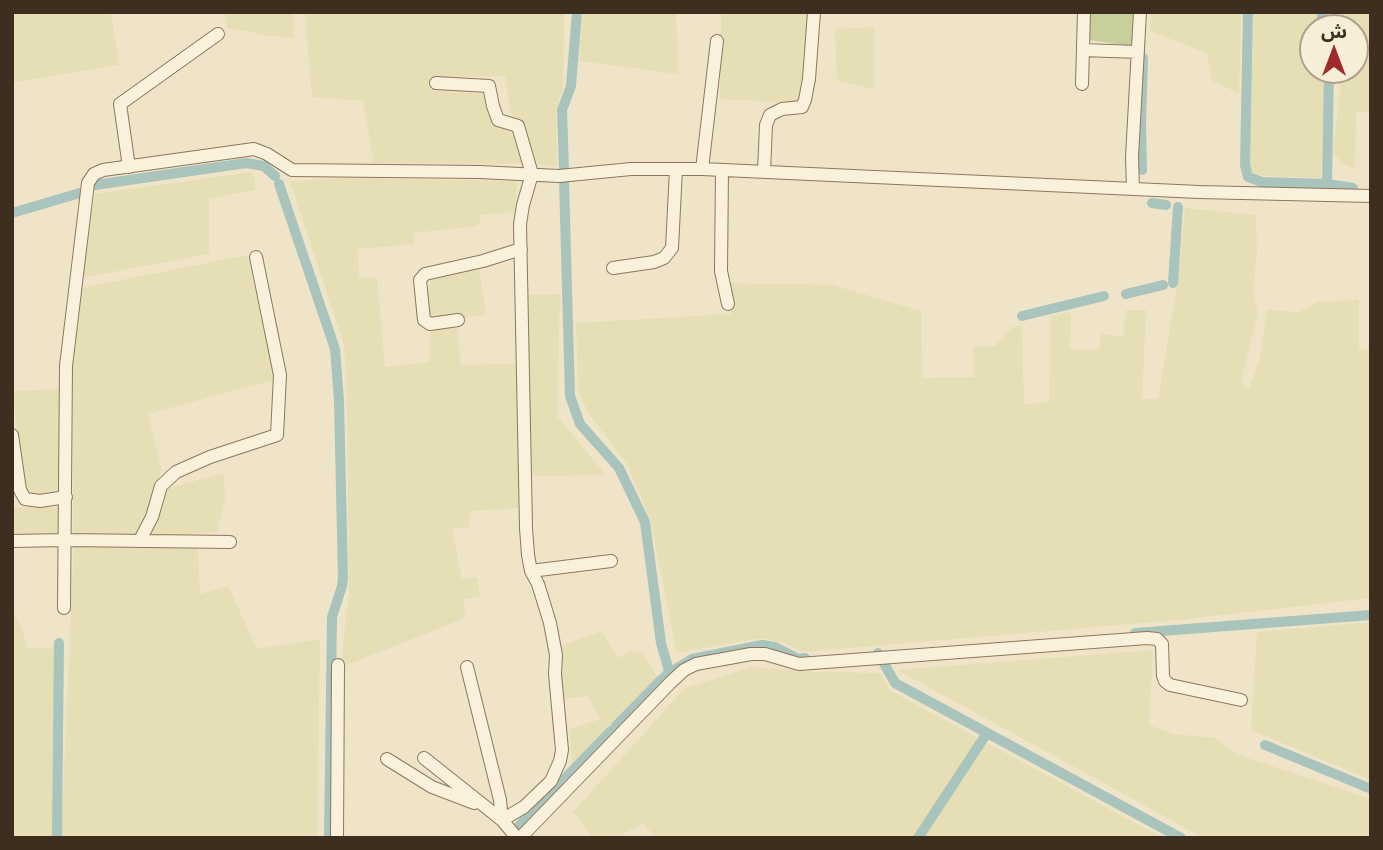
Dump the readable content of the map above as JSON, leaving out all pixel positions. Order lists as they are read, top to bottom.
{
  "north": "top"
}
